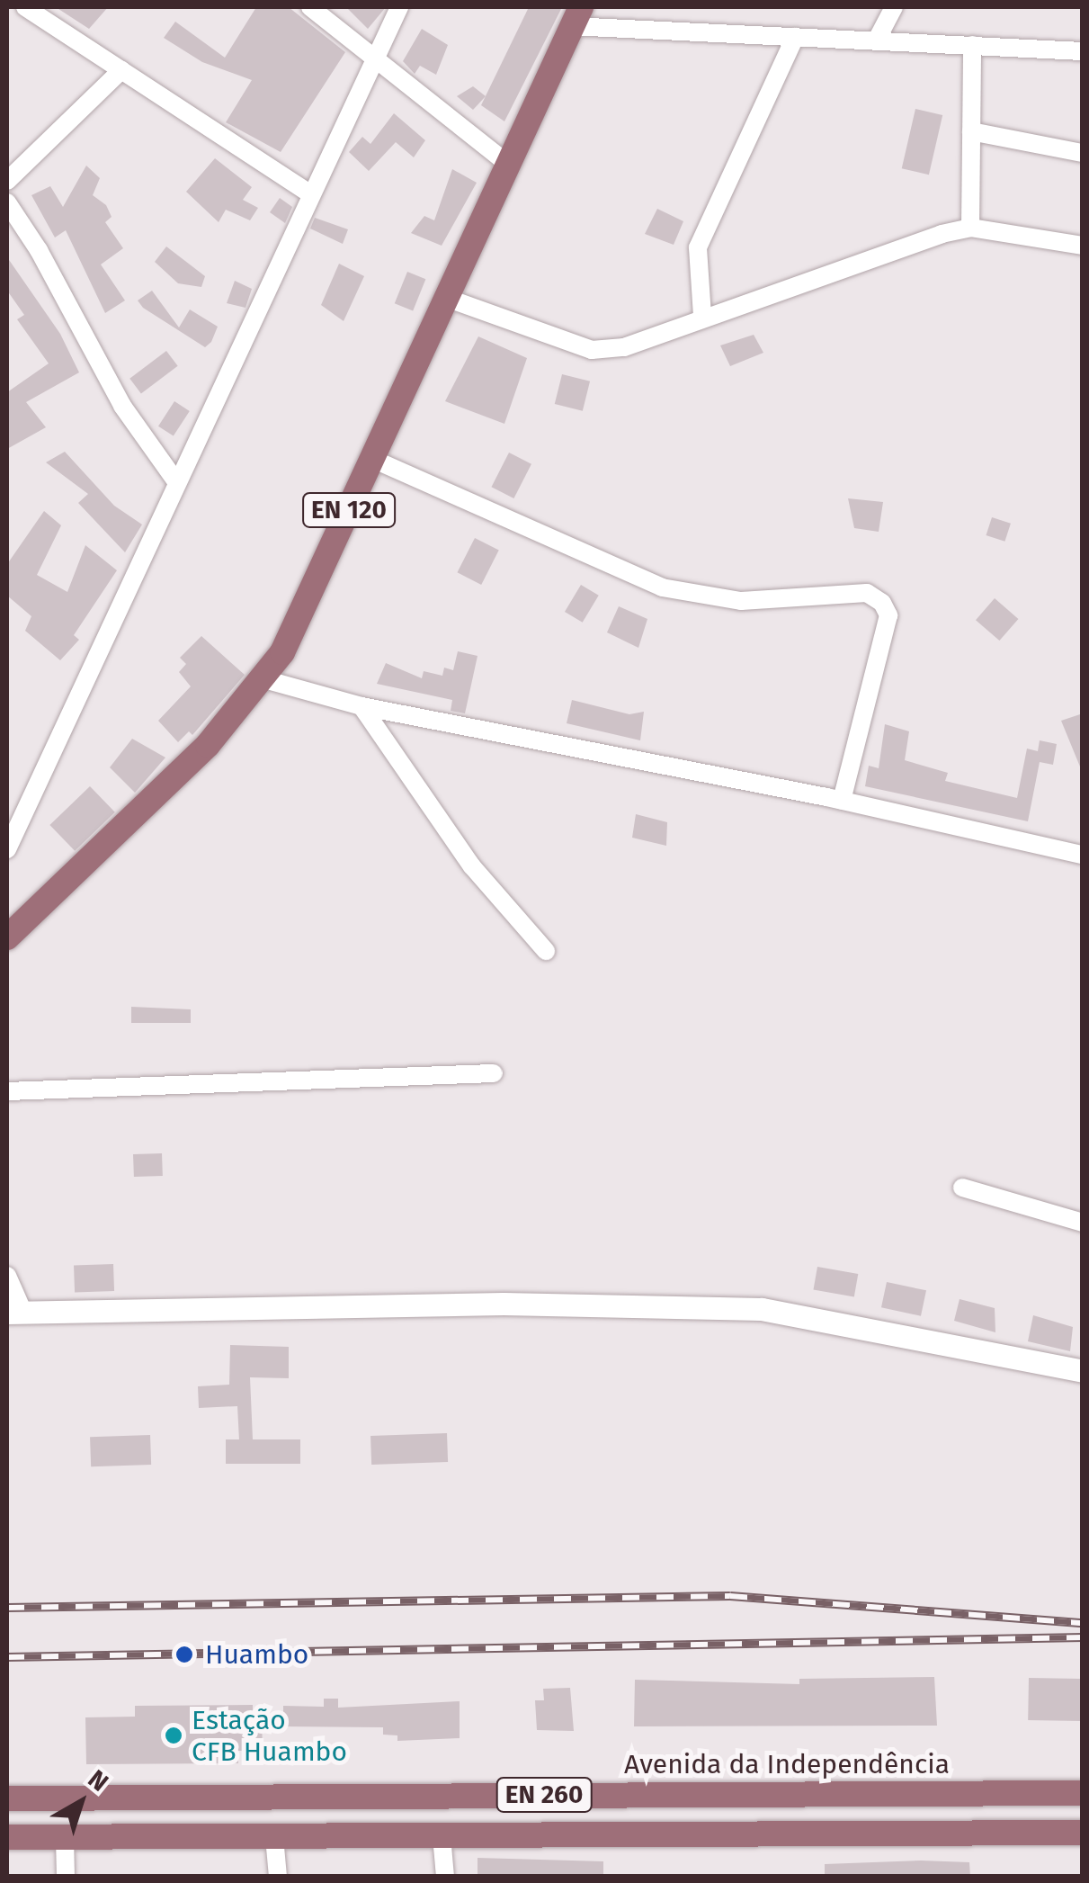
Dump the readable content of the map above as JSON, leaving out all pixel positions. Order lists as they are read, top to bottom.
{
  "streets": {
    "main road": ["EN 120", "Avenida da Independência", "EN 260"]
  },
  "places": ["Huambo", "Estação CFB Huambo"],
  "north": "top right"
}
